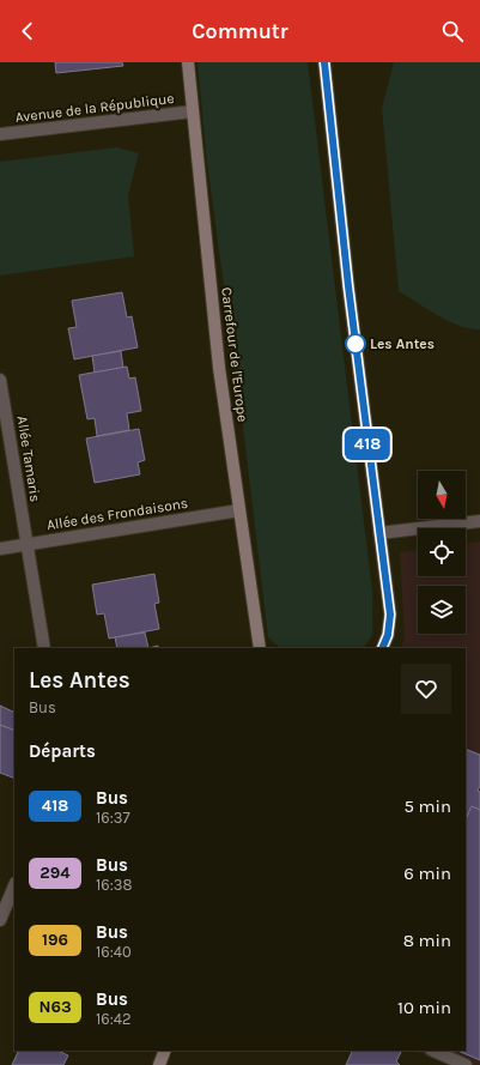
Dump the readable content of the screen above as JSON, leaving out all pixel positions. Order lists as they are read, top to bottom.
{
  "streets": {
    "street": [
      "Avenue de la République",
      "Carrefour de l'Europe",
      "Allée Tamaris",
      "Allée des Frondaisons"
    ]
  },
  "crossings": [
    ["Avenue de la République", "Carrefour de l'Europe"],
    ["Carrefour de l'Europe", "Allée des Frondaisons"],
    ["Allée Tamaris", "Allée des Frondaisons"]
  ],
  "places": ["Les Antes"],
  "lines": ["bus line 418"],
  "north": "bottom",
  "page": {
    "header": "Commutr",
    "on_map": "418",
    "heading": [
      ["Les Antes", "Bus"],
      "Départs"
    ],
    "list": [
      {
        "mark": "418",
        "name": "Bus",
        "note": "16:37",
        "value": "5 min"
      },
      {
        "mark": "294",
        "name": "Bus",
        "note": "16:38",
        "value": "6 min"
      },
      {
        "mark": "196",
        "name": "Bus",
        "note": "16:40",
        "value": "8 min"
      },
      {
        "mark": "N63",
        "name": "Bus",
        "note": "16:42",
        "value": "10 min"
      }
    ]
  }
}
